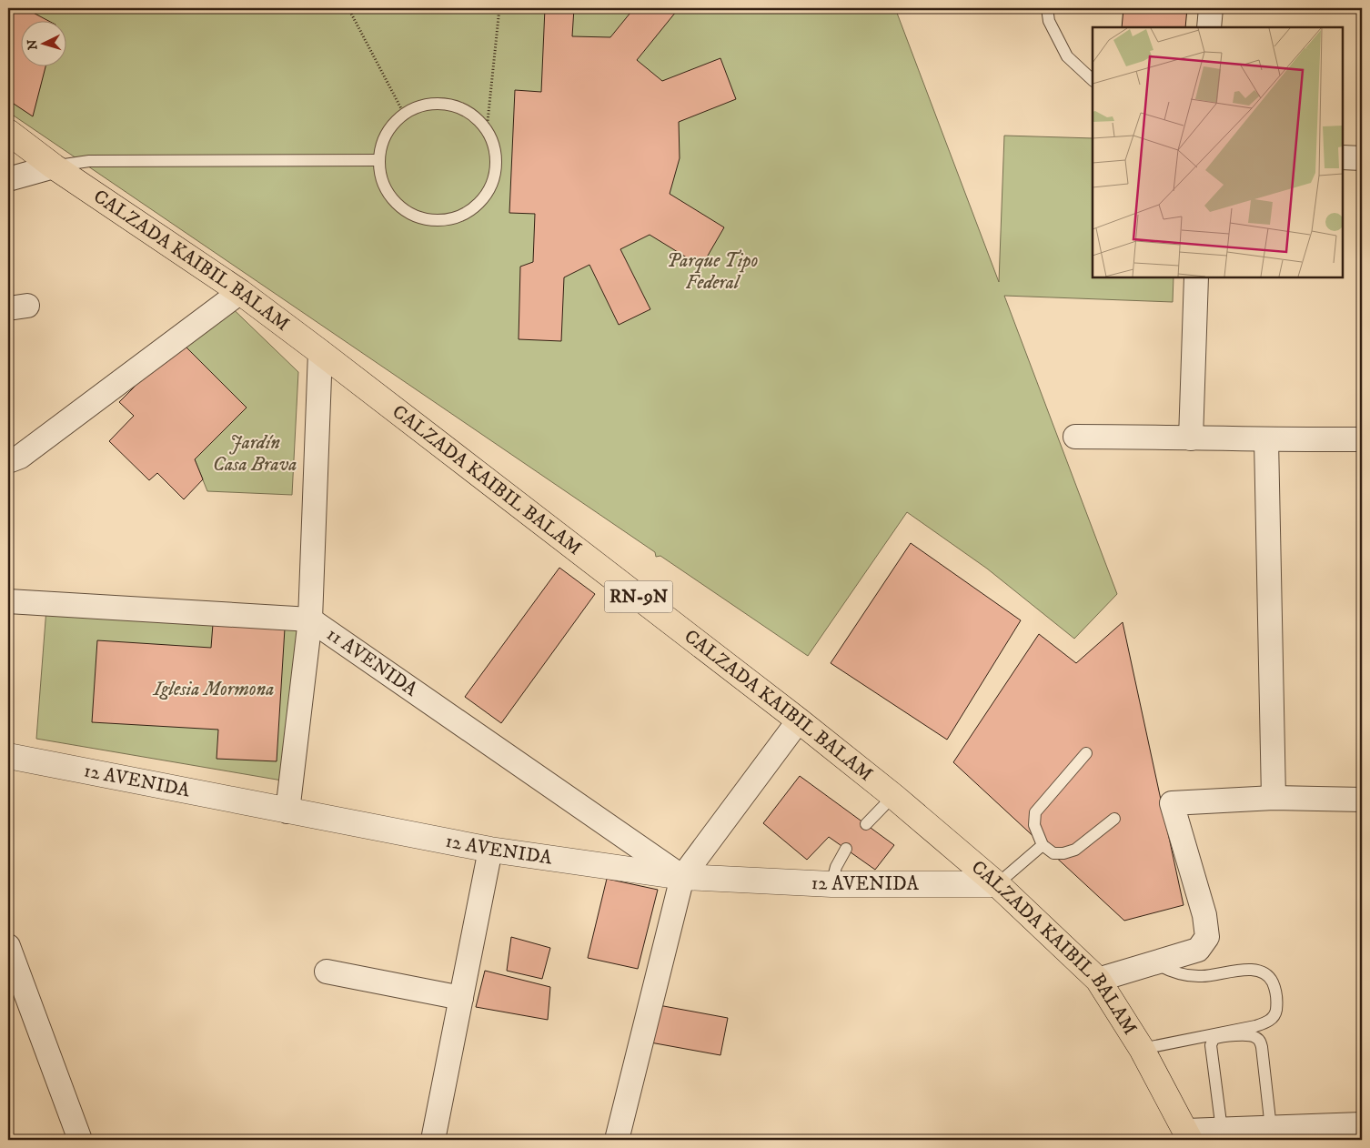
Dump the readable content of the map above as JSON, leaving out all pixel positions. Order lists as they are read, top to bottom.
{
  "streets": {
    "main road": ["CALZADA KAIBIL BALAM", "RN-9N"],
    "street": ["11 AVENIDA", "12 AVENIDA"]
  },
  "crossings": [
    ["CALZADA KAIBIL BALAM", "12 AVENIDA"],
    ["11 AVENIDA", "12 AVENIDA"]
  ],
  "parks": ["Parque Tipo Federal", "Jardín Casa Brava", "Iglesia Mormona"],
  "north": "left"
}
